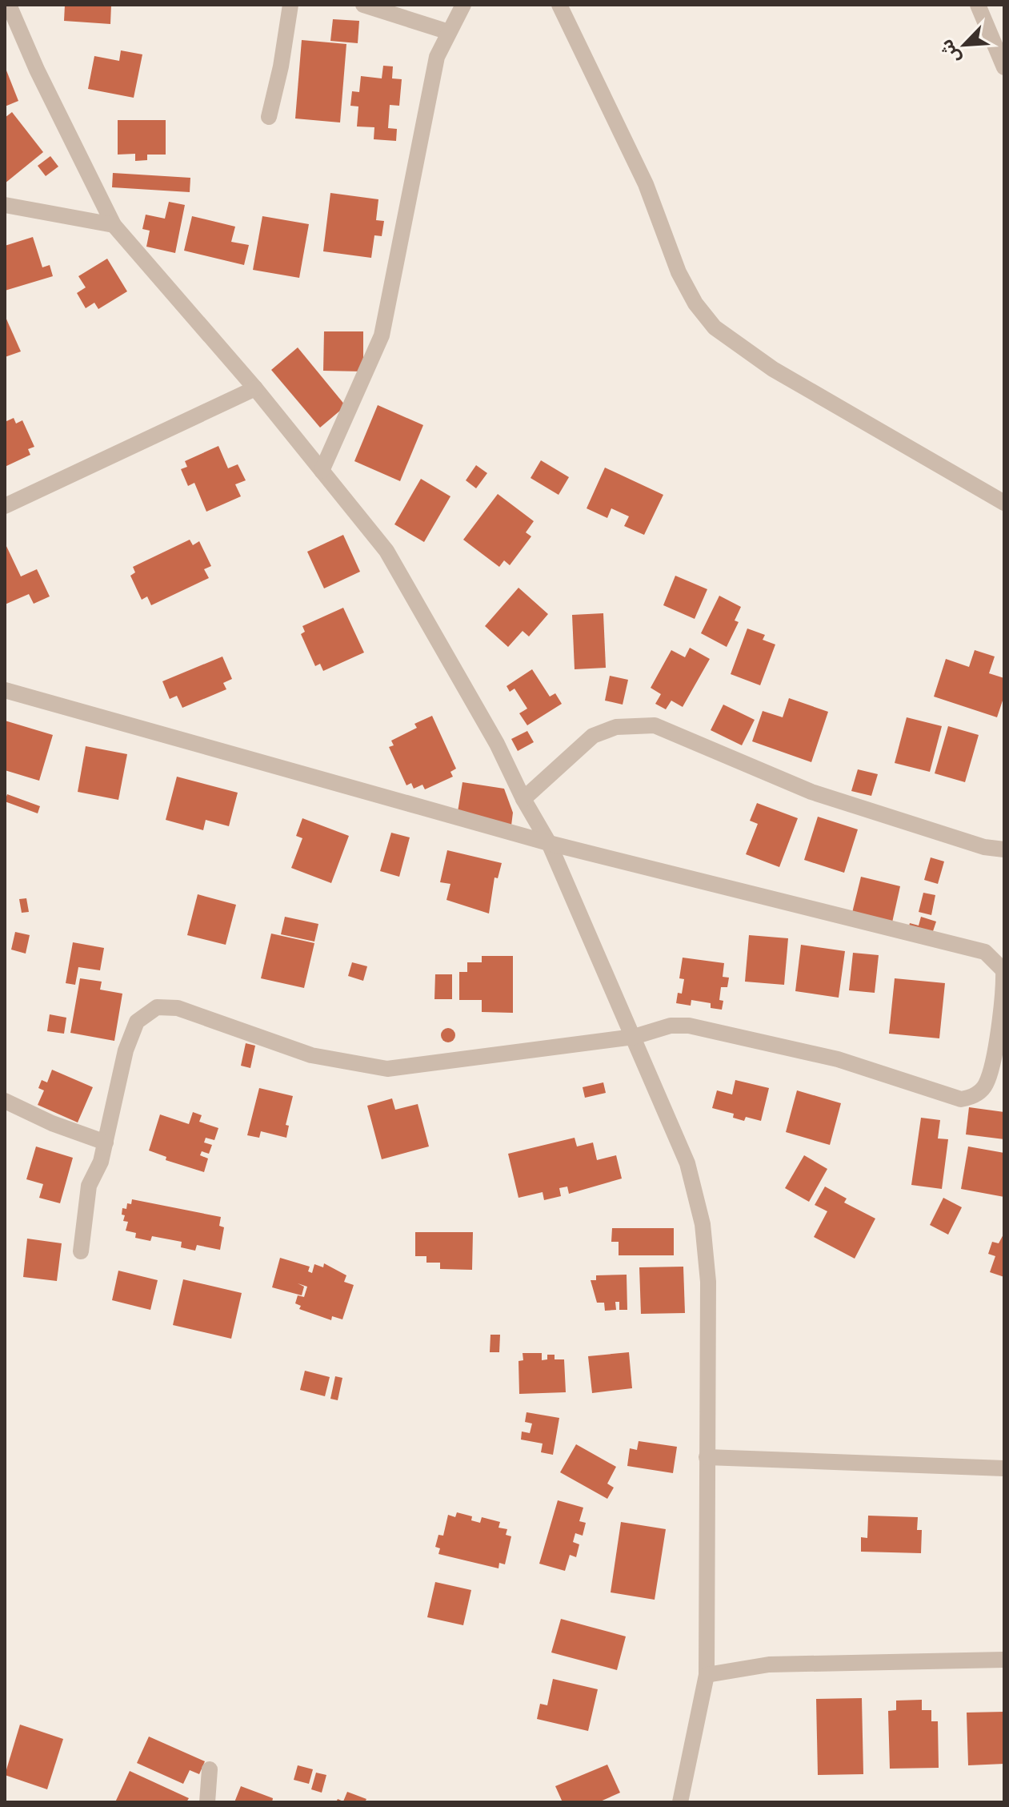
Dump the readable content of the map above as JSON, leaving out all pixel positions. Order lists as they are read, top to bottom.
{
  "north": "bottom left"
}
